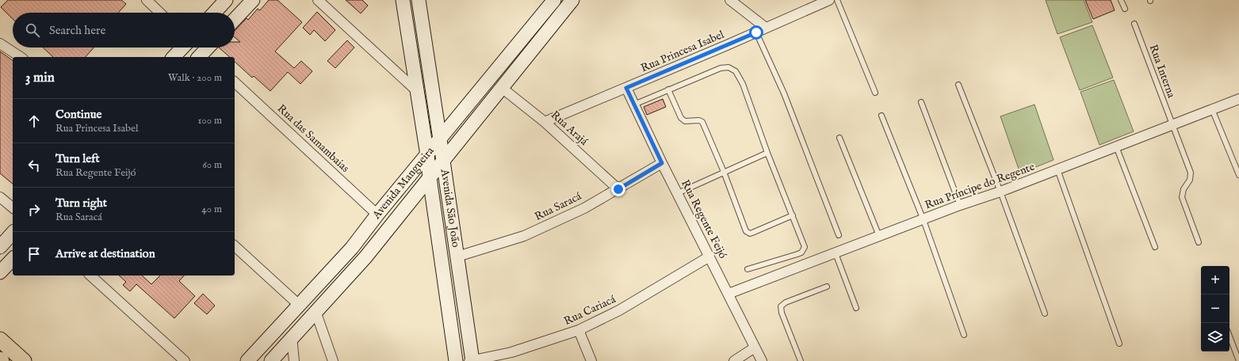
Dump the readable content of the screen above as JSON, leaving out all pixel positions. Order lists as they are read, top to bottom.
{
  "streets": {
    "street": [
      "Rua Princesa Isabel",
      "Rua Arajá",
      "Rua das Samambaias",
      "Avenida Mangueira",
      "Rua Príncipe do Regente",
      "Rua Saracá",
      "Avenida São João",
      "Rua Regente Feijó",
      "Rua Cariacá"
    ],
    "lane": ["Rua Interna"]
  },
  "crossings": [
    ["Rua Princesa Isabel", "Rua Arajá"],
    ["Rua Princesa Isabel", "Rua Regente Feijó"],
    ["Rua Interna", "Rua Príncipe do Regente"],
    ["Rua Arajá", "Avenida Mangueira"],
    ["Rua Arajá", "Rua Saracá"],
    ["Rua das Samambaias", "Avenida Mangueira"],
    ["Avenida Mangueira", "Avenida São João"],
    ["Rua Príncipe do Regente", "Rua Regente Feijó"],
    ["Rua Saracá", "Avenida São João"],
    ["Rua Saracá", "Rua Regente Feijó"],
    ["Avenida São João", "Rua Cariacá"],
    ["Rua Regente Feijó", "Rua Cariacá"]
  ],
  "page": {
    "search": "Search here",
    "heading": ["3 min", "Walk · 200 m"],
    "list": [
      ["Continue", "Rua Princesa Isabel", "100 m"],
      ["Turn left", "Rua Regente Feijó", "60 m"],
      ["Turn right", "Rua Saracá", "40 m"],
      "Arrive at destination"
    ],
    "map_buttons": ["+", "−"]
  }
}
